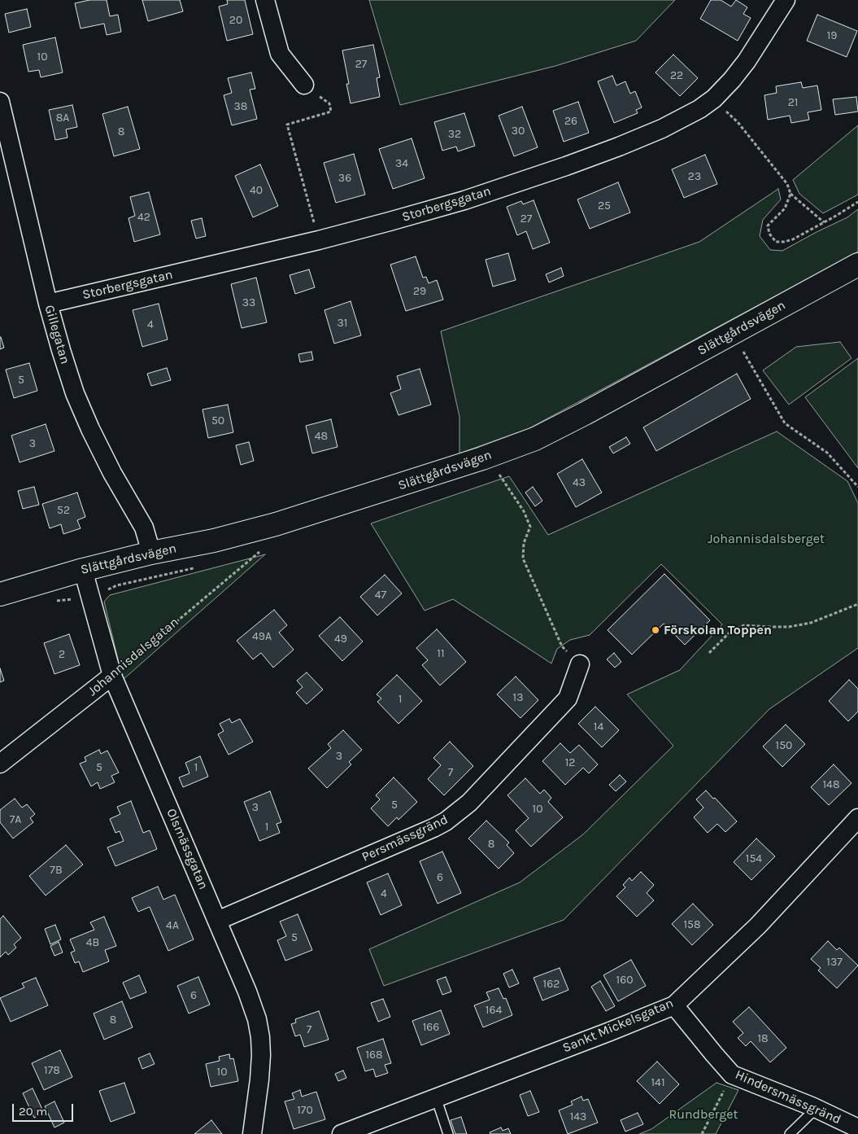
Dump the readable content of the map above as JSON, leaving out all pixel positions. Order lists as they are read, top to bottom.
{
  "streets": {
    "street": [
      "Storbergsgatan",
      "Slättgårdsvägen",
      "Gillegatan",
      "Johannisdalsgatan",
      "Persmässgränd",
      "Olsmässgatan",
      "Sankt Mickelsgatan",
      "Hindersmässgränd"
    ]
  },
  "crossings": [
    ["Storbergsgatan", "Gillegatan"],
    ["Slättgårdsvägen", "Gillegatan"],
    ["Slättgårdsvägen", "Olsmässgatan"],
    ["Johannisdalsgatan", "Olsmässgatan"],
    ["Persmässgränd", "Olsmässgatan"],
    ["Sankt Mickelsgatan", "Hindersmässgränd"]
  ],
  "parks": ["Johannisdalsberget", "Rundberget"],
  "places": ["Förskolan Toppen"],
  "house_numbers": [
    "20",
    "19",
    "10",
    "27",
    "22",
    "21",
    "38",
    "8A",
    "26",
    "30",
    "8",
    "32",
    "34",
    "23",
    "36",
    "40",
    "25",
    "42",
    "27",
    "29",
    "33",
    "31",
    "4",
    "5",
    "50",
    "48",
    "3",
    "43",
    "52",
    "47",
    "49A",
    "49",
    "11",
    "2",
    "13",
    "1",
    "14",
    "150",
    "3",
    "12",
    "5",
    "1",
    "7",
    "148",
    "5",
    "3",
    "10",
    "7A",
    "1",
    "8",
    "154",
    "7B",
    "6",
    "4",
    "158",
    "4A",
    "5",
    "4B",
    "137",
    "160",
    "162",
    "6",
    "164",
    "8",
    "166",
    "7",
    "18",
    "168",
    "178",
    "10",
    "141",
    "170",
    "143"
  ],
  "scale_bar": "20 m"
}
